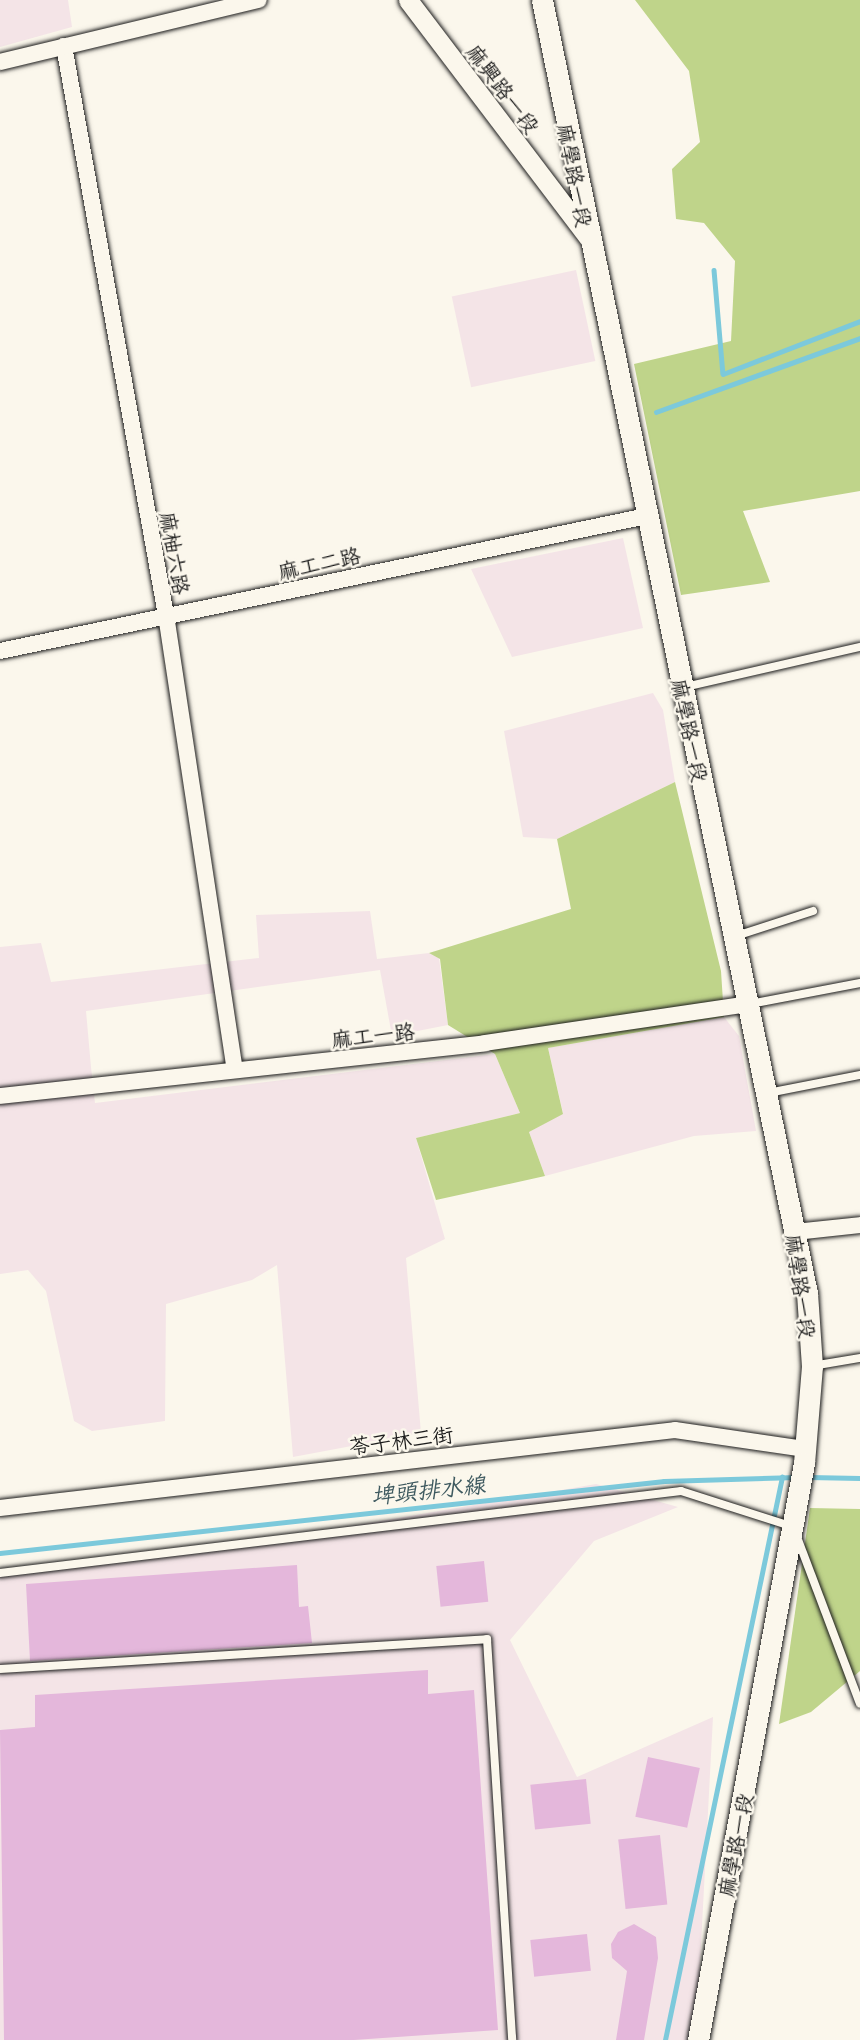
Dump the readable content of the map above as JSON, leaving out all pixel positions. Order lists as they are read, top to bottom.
{
  "streets": {
    "main road": ["麻學路一段"],
    "street": [
      "麻興路一段",
      "麻柚六路",
      "麻工二路",
      "麻工一路",
      "苓子林三街"
    ]
  },
  "crossings": [
    ["麻興路一段", "麻學路一段"],
    ["麻學路一段", "麻工二路"],
    ["麻學路一段", "麻工一路"],
    ["麻學路一段", "苓子林三街"],
    ["麻柚六路", "麻工二路"],
    ["麻柚六路", "麻工一路"]
  ],
  "water": ["埤頭排水線"]
}
